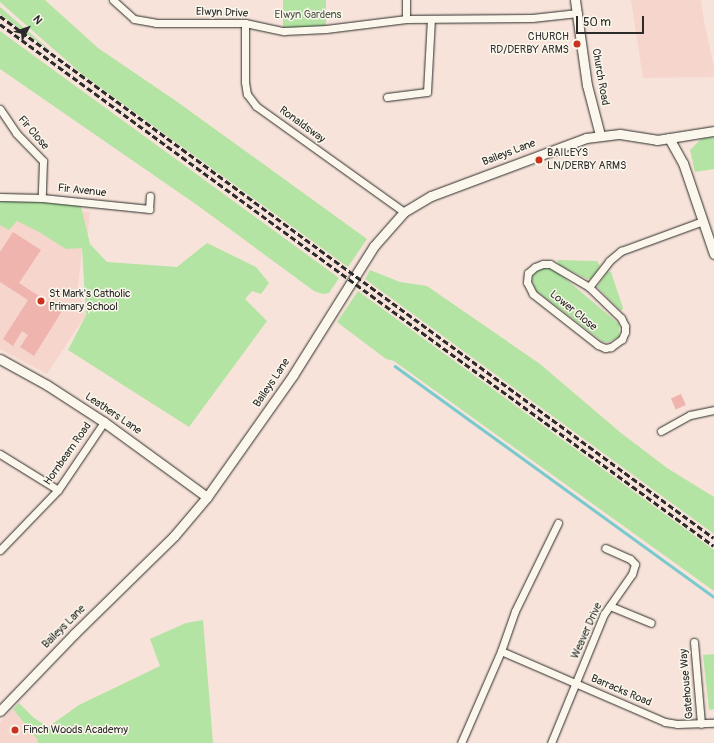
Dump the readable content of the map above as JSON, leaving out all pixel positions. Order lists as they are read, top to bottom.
{
  "streets": {
    "street": [
      "Elwyn Drive",
      "Church Road",
      "Ronaldsway",
      "Fir Close",
      "Baileys Lane",
      "Fir Avenue",
      "Lower Close",
      "Leathers Lane",
      "Hornbeam Road",
      "Weaver Drive",
      "Gatehouse Way",
      "Barracks Road"
    ]
  },
  "crossings": [
    ["Elwyn Drive", "Church Road"],
    ["Elwyn Drive", "Ronaldsway"],
    ["Church Road", "Baileys Lane"],
    ["Ronaldsway", "Baileys Lane"],
    ["Fir Close", "Fir Avenue"],
    ["Baileys Lane", "Leathers Lane"],
    ["Leathers Lane", "Hornbeam Road"],
    ["Weaver Drive", "Barracks Road"],
    ["Gatehouse Way", "Barracks Road"]
  ],
  "parks": ["Elwyn Gardens"],
  "places": [
    "CHURCH RD/DERBY ARMS",
    "BAILEYS LN/DERBY ARMS",
    "St Mark's Catholic Primary School",
    "Finch Woods Academy"
  ],
  "scale_bar": "50 m",
  "north": "top right"
}
